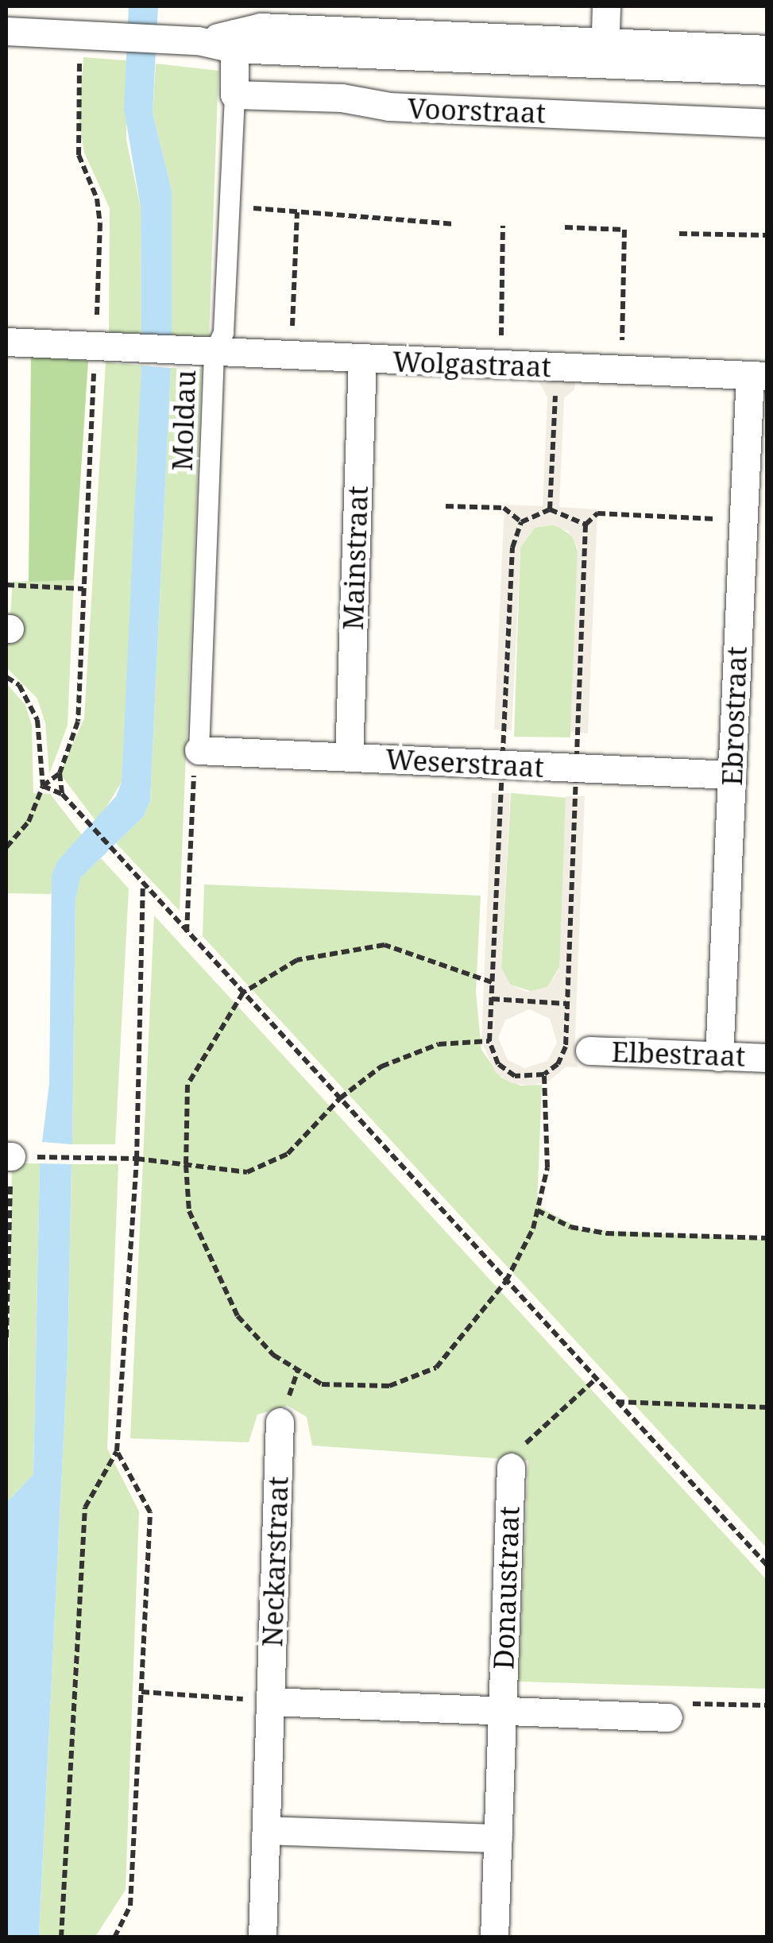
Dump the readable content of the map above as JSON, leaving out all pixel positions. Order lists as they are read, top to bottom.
{
  "streets": {
    "street": [
      "Voorstraat",
      "Wolgastraat",
      "Moldau",
      "Mainstraat",
      "Ebrostraat",
      "Weserstraat",
      "Elbestraat",
      "Neckarstraat",
      "Donaustraat"
    ]
  },
  "crossings": [
    ["Voorstraat", "Moldau"],
    ["Wolgastraat", "Moldau"],
    ["Wolgastraat", "Mainstraat"],
    ["Wolgastraat", "Ebrostraat"],
    ["Moldau", "Weserstraat"],
    ["Mainstraat", "Weserstraat"],
    ["Ebrostraat", "Weserstraat"],
    ["Ebrostraat", "Elbestraat"]
  ]
}
